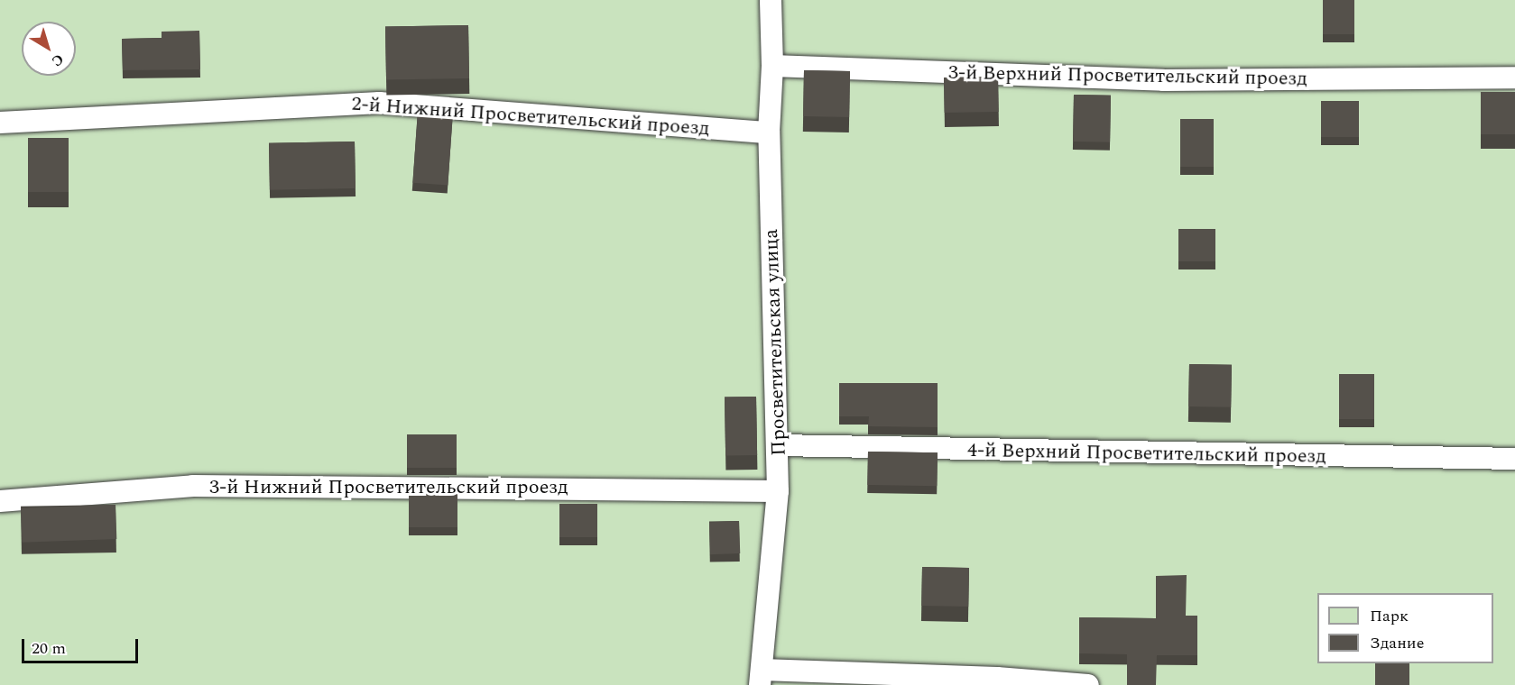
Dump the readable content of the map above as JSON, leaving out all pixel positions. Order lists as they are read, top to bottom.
{
  "streets": {
    "lane": [
      "3-й Верхний Просветительский проезд",
      "2-й Нижний Просветительский проезд",
      "Просветительская улица",
      "4-й Верхний Просветительский проезд",
      "3-й Нижний Просветительский проезд"
    ]
  },
  "crossings": [
    ["3-й Верхний Просветительский проезд", "Просветительская улица"],
    ["2-й Нижний Просветительский проезд", "Просветительская улица"],
    ["Просветительская улица", "4-й Верхний Просветительский проезд"],
    ["Просветительская улица", "3-й Нижний Просветительский проезд"]
  ],
  "legend": ["Парк", "Здание"],
  "scale_bar": "20 m",
  "north": "bottom right"
}
